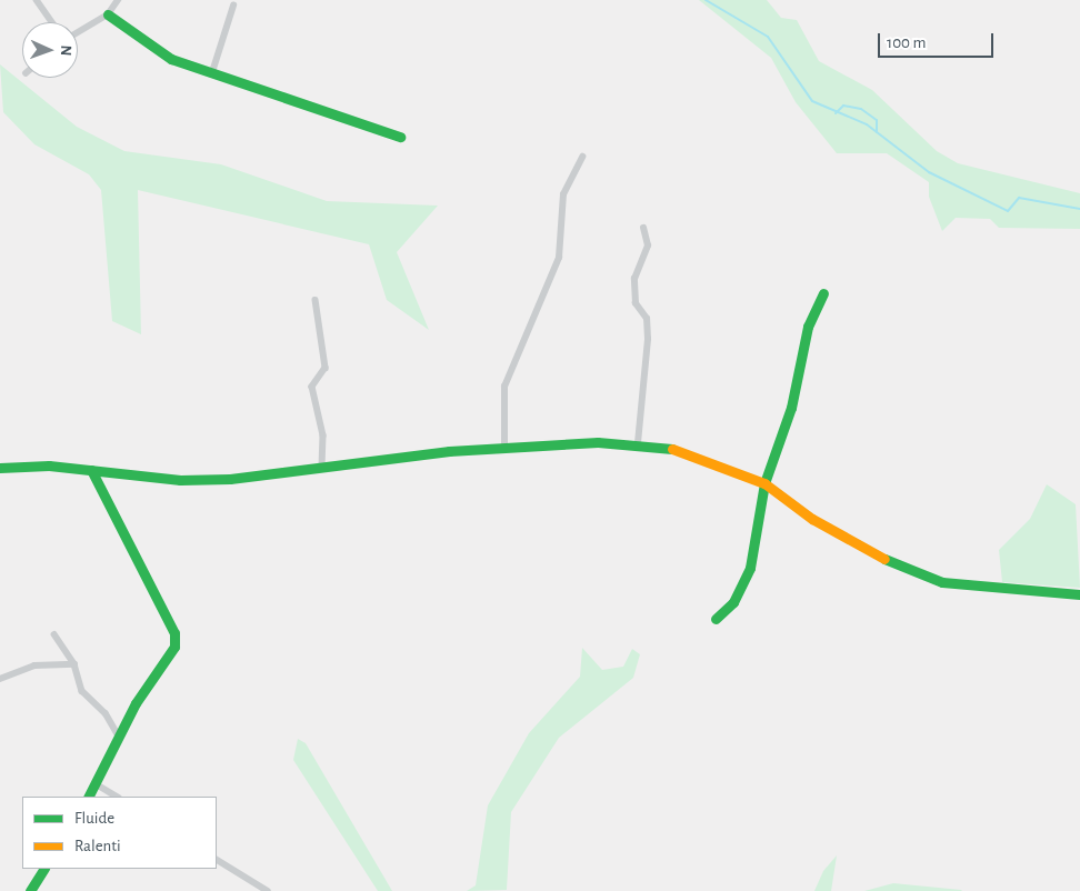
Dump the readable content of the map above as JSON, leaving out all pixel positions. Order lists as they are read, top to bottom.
{
  "legend": ["Fluide", "Ralenti"],
  "scale_bar": "100 m",
  "north": "right"
}
